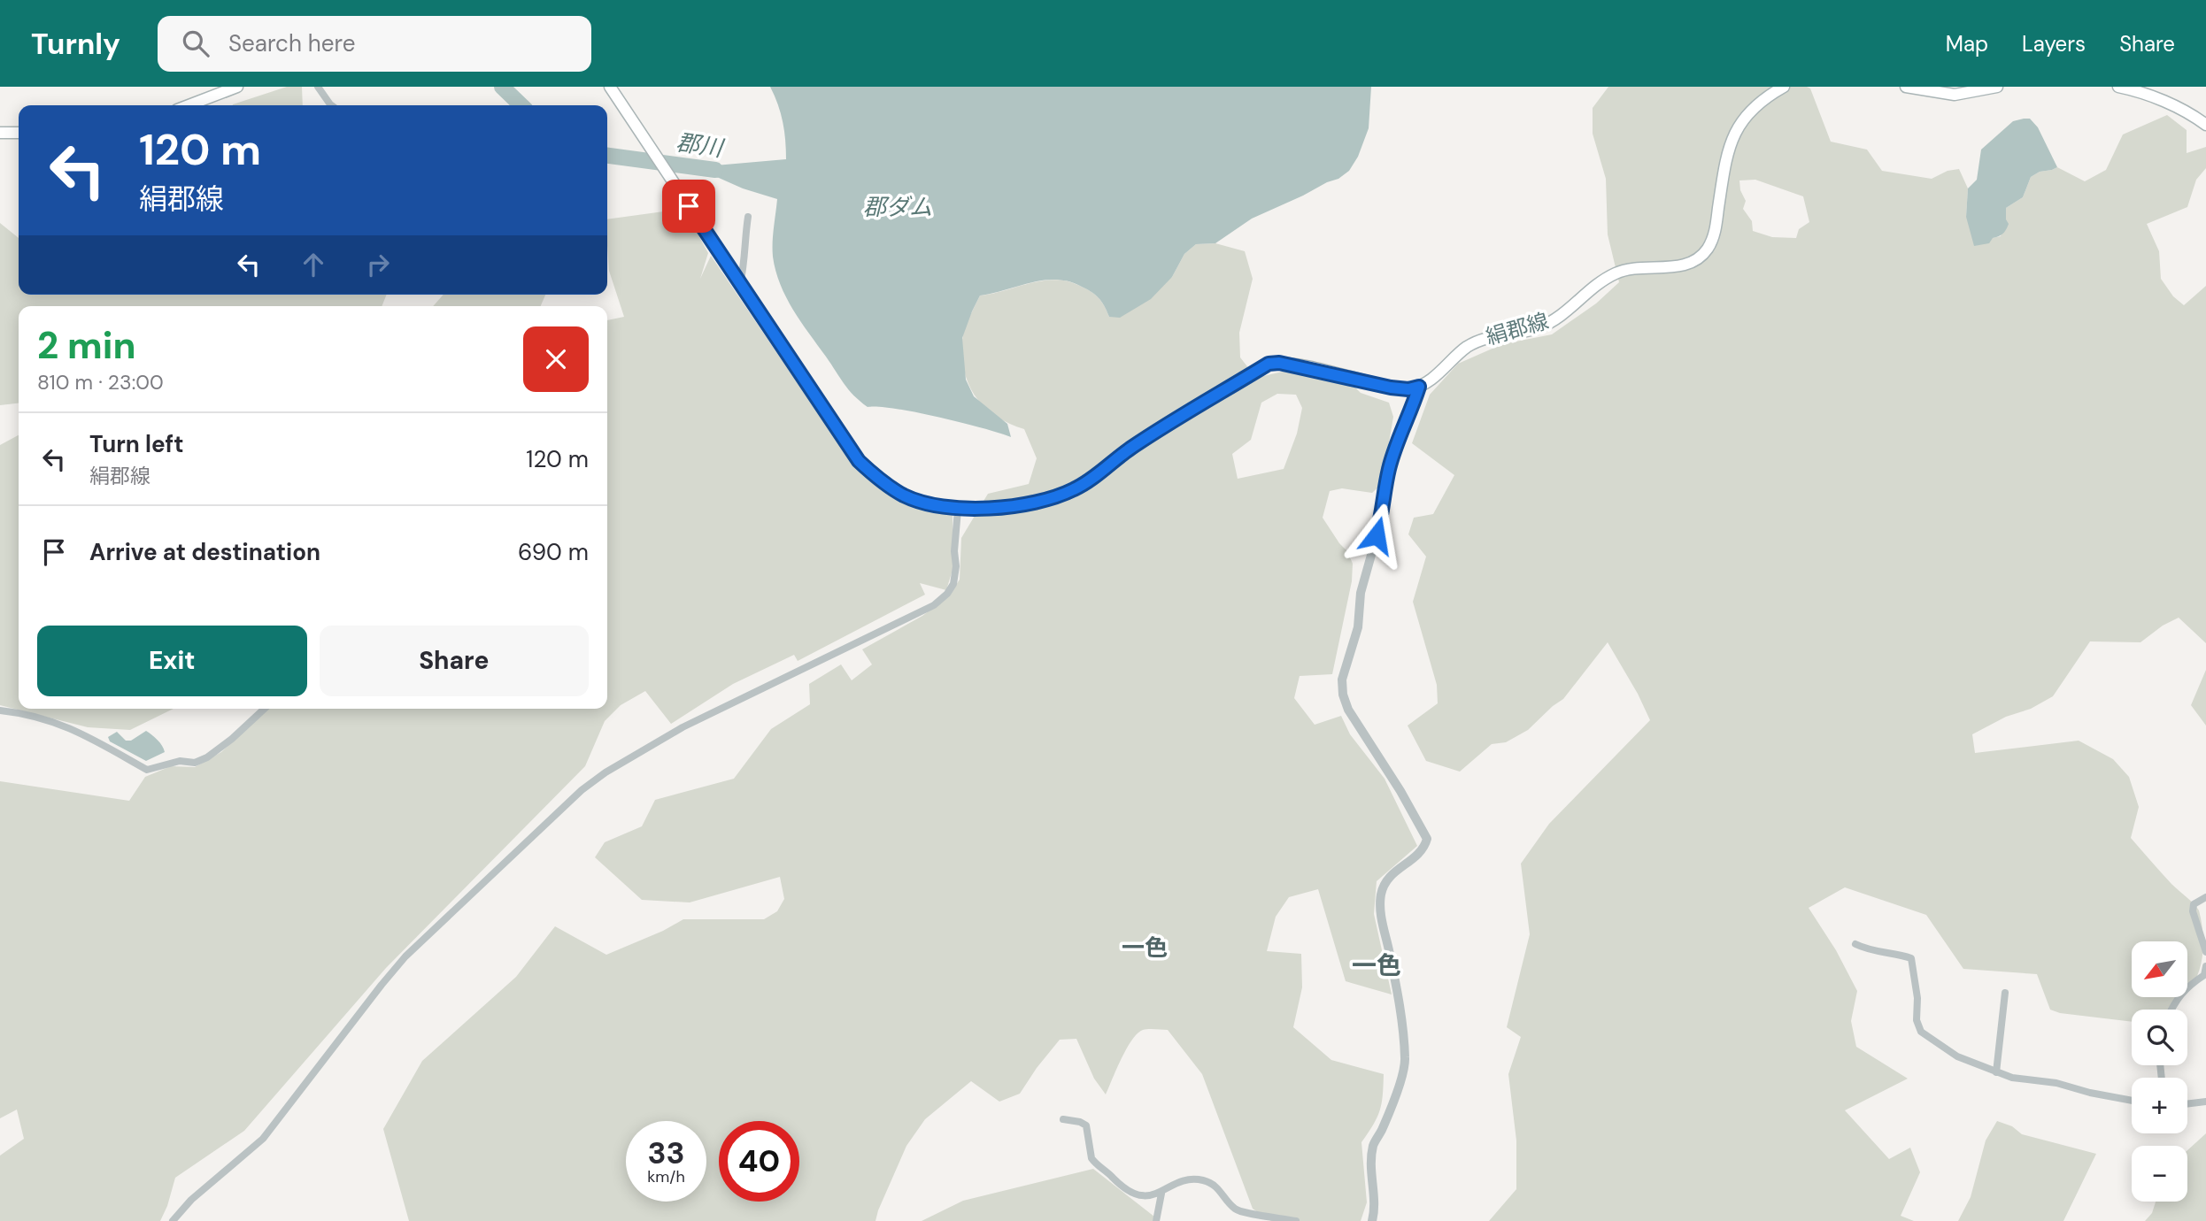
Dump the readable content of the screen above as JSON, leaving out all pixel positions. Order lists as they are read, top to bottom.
{
  "streets": {
    "main road": ["絹郡線"]
  },
  "districts": ["一色", "一色"],
  "water": ["郡川", "郡ダム"],
  "north": "bottom left",
  "page": {
    "header": "Turnly",
    "search": "Search here",
    "nav": ["Map", "Layers", "Share"],
    "turn": ["120 m", "絹郡線"],
    "heading": ["2 min", "810 m · 23:00"],
    "list": [
      {
        "name": "Turn left",
        "note": "絹郡線",
        "value": "120 m"
      },
      {
        "name": "Arrive at destination",
        "value": "690 m"
      }
    ],
    "buttons": ["Exit", "Share"],
    "map_buttons": ["+", "−"],
    "speed": "33 km/h",
    "limit": "40"
  }
}
